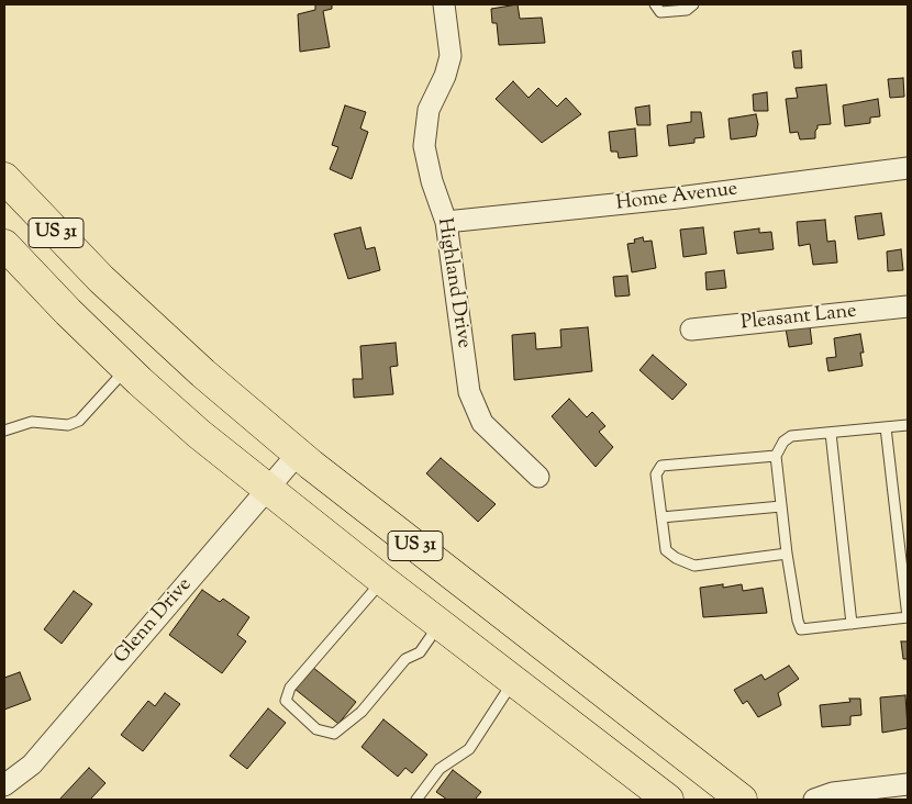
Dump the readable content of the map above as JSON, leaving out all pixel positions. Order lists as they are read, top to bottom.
{
  "streets": {
    "main road": ["US 31"],
    "street": [
      "Home Avenue",
      "Highland Drive",
      "Pleasant Lane",
      "Glenn Drive"
    ]
  },
  "crossings": [
    ["Home Avenue", "Highland Drive"],
    ["US 31", "Glenn Drive"]
  ]
}
